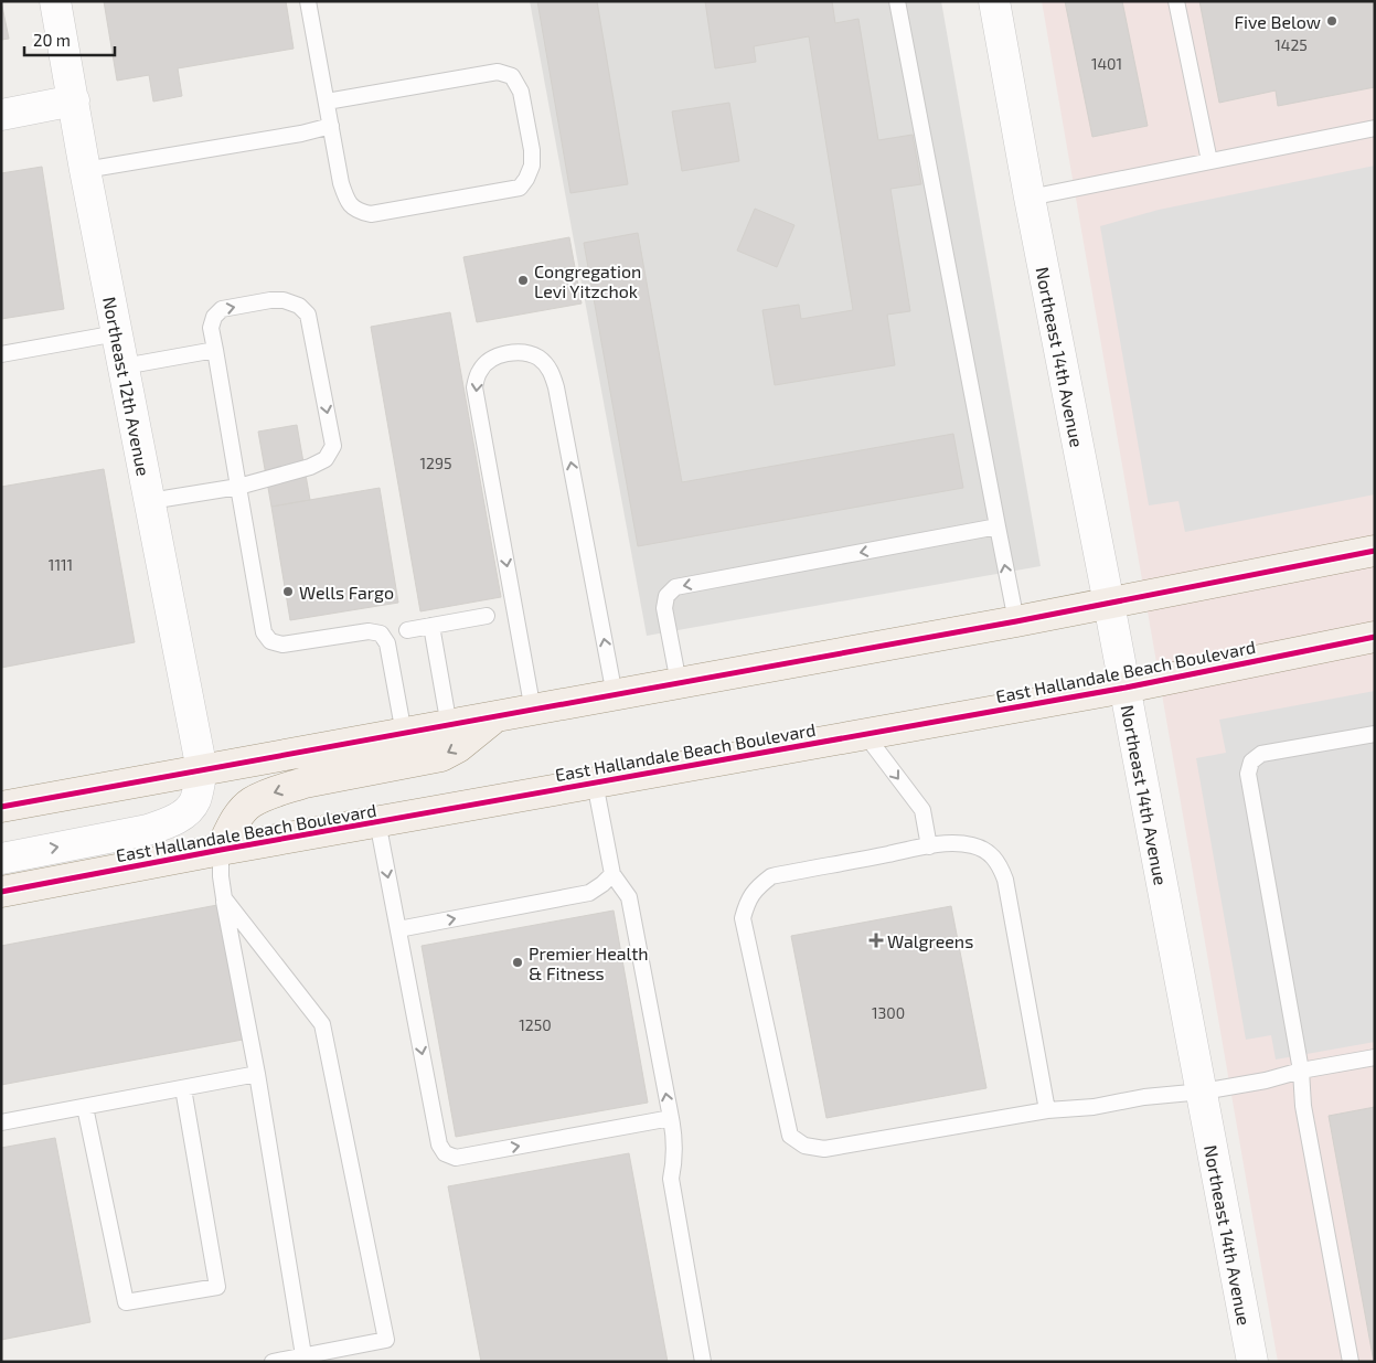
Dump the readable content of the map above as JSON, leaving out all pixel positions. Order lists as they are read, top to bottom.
{
  "streets": {
    "main road": ["East Hallandale Beach Boulevard"],
    "street": ["Northeast 14th Avenue", "Northeast 12th Avenue"]
  },
  "crossings": [
    ["Northeast 14th Avenue", "East Hallandale Beach Boulevard"]
  ],
  "places": {
    "other": [
      "Five Below",
      "Congregation Levi Yitzchok",
      "Wells Fargo",
      "Premier Health & Fitness"
    ],
    "health": ["Walgreens"]
  },
  "house_numbers": [
    "1425",
    "1401",
    "1295",
    "1111",
    "1300",
    "1250"
  ],
  "scale_bar": "20 m"
}
